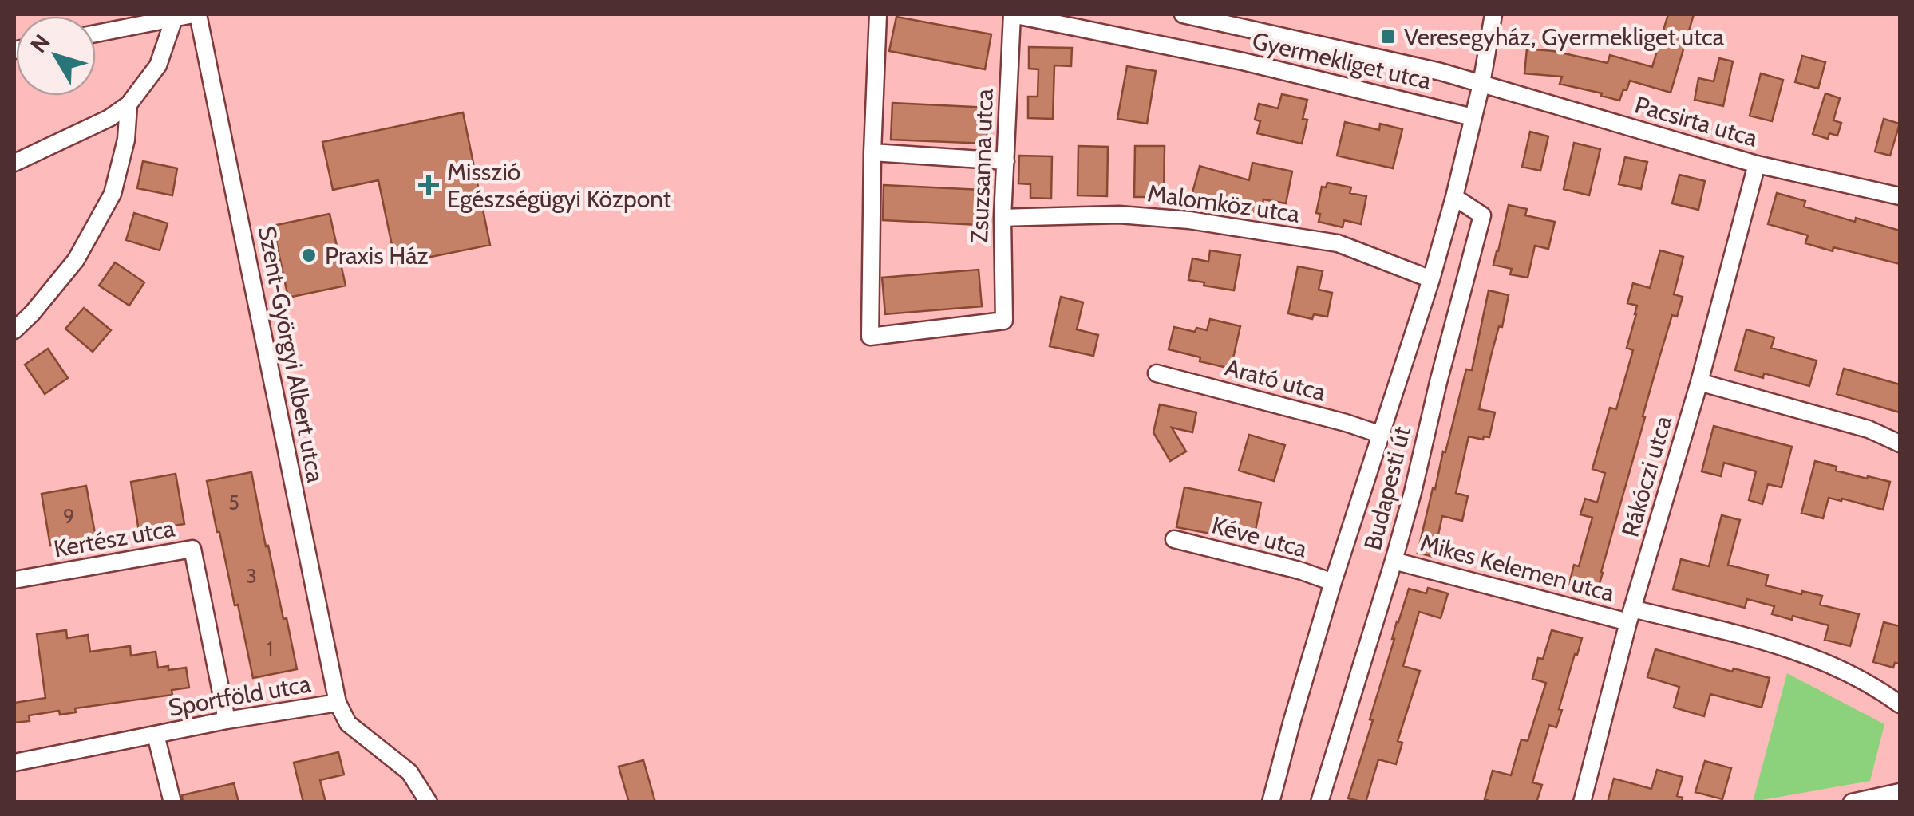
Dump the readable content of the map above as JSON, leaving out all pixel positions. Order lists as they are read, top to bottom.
{
  "streets": {
    "street": [
      "Gyermekliget utca",
      "Pacsirta utca",
      "Zsuzsanna utca",
      "Malomköz utca",
      "Szent-Györgyi Albert utca",
      "Arató utca",
      "Rákóczi utca",
      "Budapesti út",
      "Kéve utca",
      "Kertész utca",
      "Mikes Kelemen utca",
      "Sportföld utca"
    ]
  },
  "crossings": [
    ["Gyermekliget utca", "Pacsirta utca"],
    ["Gyermekliget utca", "Zsuzsanna utca"],
    ["Gyermekliget utca", "Budapesti út"],
    ["Pacsirta utca", "Rákóczi utca"],
    ["Pacsirta utca", "Budapesti út"],
    ["Zsuzsanna utca", "Malomköz utca"],
    ["Malomköz utca", "Budapesti út"],
    ["Szent-Györgyi Albert utca", "Sportföld utca"],
    ["Arató utca", "Budapesti út"],
    ["Rákóczi utca", "Mikes Kelemen utca"],
    ["Budapesti út", "Kéve utca"],
    ["Budapesti út", "Mikes Kelemen utca"],
    ["Kertész utca", "Sportföld utca"]
  ],
  "places": {
    "transit": ["Veresegyház, Gyermekliget utca"],
    "health": ["Misszió Egészségügyi Központ"],
    "other": ["Praxis Ház"]
  },
  "house_numbers": [
    "5",
    "9",
    "3",
    "1"
  ],
  "north": "top left"
}
